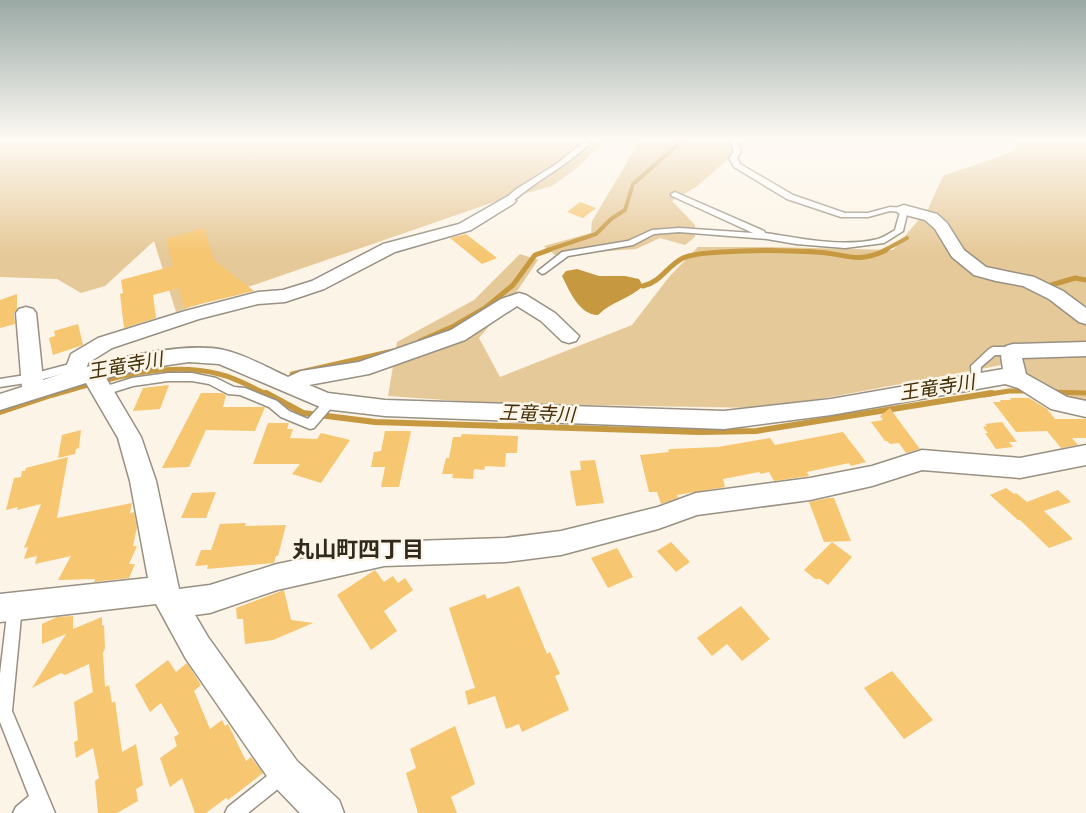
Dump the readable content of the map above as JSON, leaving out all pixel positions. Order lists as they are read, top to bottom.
{
  "districts": ["丸山町四丁目"],
  "water": ["王竜寺川"]
}
